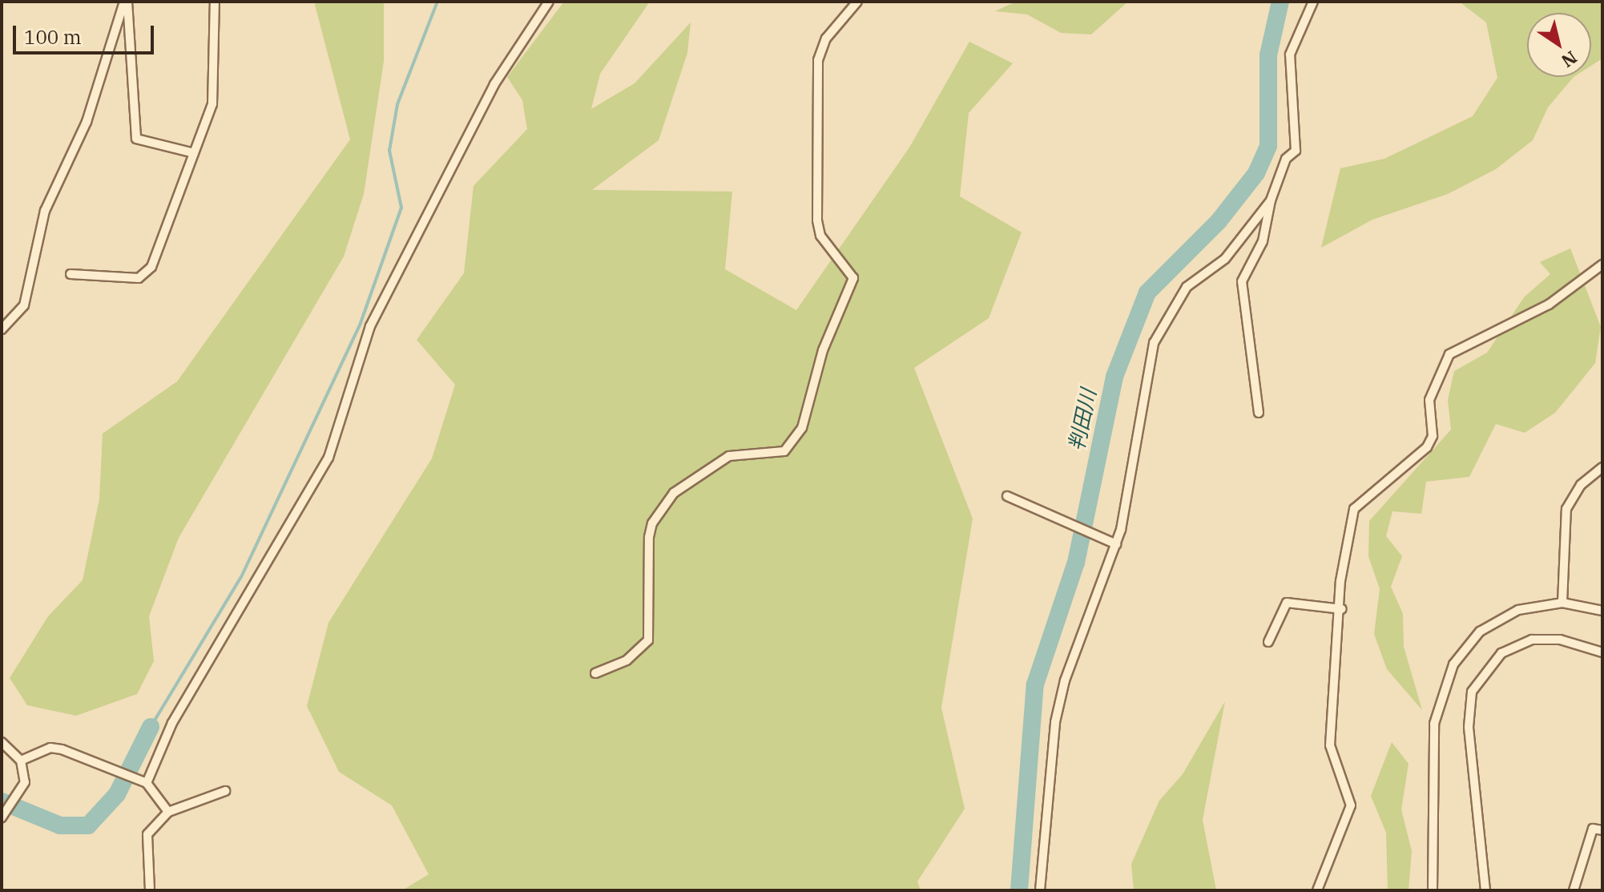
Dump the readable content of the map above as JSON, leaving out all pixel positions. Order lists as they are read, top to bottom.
{
  "water": ["判田川"],
  "scale_bar": "100 m",
  "north": "bottom right"
}
